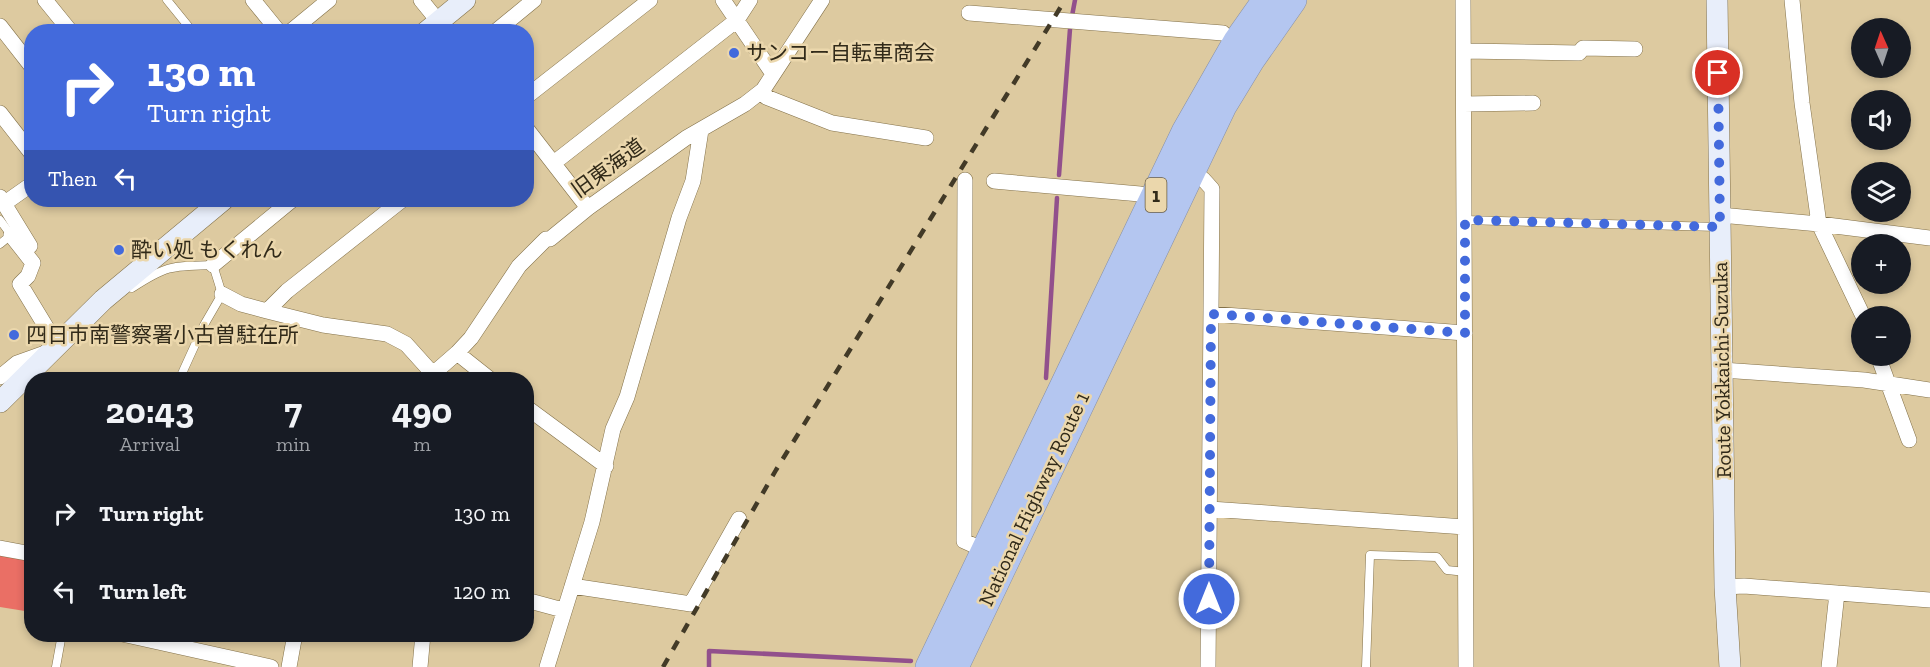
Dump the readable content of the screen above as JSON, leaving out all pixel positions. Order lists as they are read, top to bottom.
{
  "streets": {
    "highway": ["1", "National Highway Route 1"],
    "main road": ["Route Yokkaichi-Suzuka"],
    "street": ["旧東海道"]
  },
  "crossings": [
    ["1", "National Highway Route 1"]
  ],
  "places": ["サンコー自転車商会", "酔い処 もくれん", "四日市南警察署小古曽駐在所"],
  "north": "top",
  "page": {
    "map_buttons": ["+", "−"],
    "turn": ["130 m", "Turn right"],
    "then": "Then",
    "eta": [
      "20:43",
      "Arrival",
      "7",
      "min",
      "490",
      "m"
    ],
    "list": [
      {
        "name": "Turn right",
        "value": "130 m"
      },
      {
        "name": "Turn left",
        "value": "120 m"
      }
    ]
  }
}
